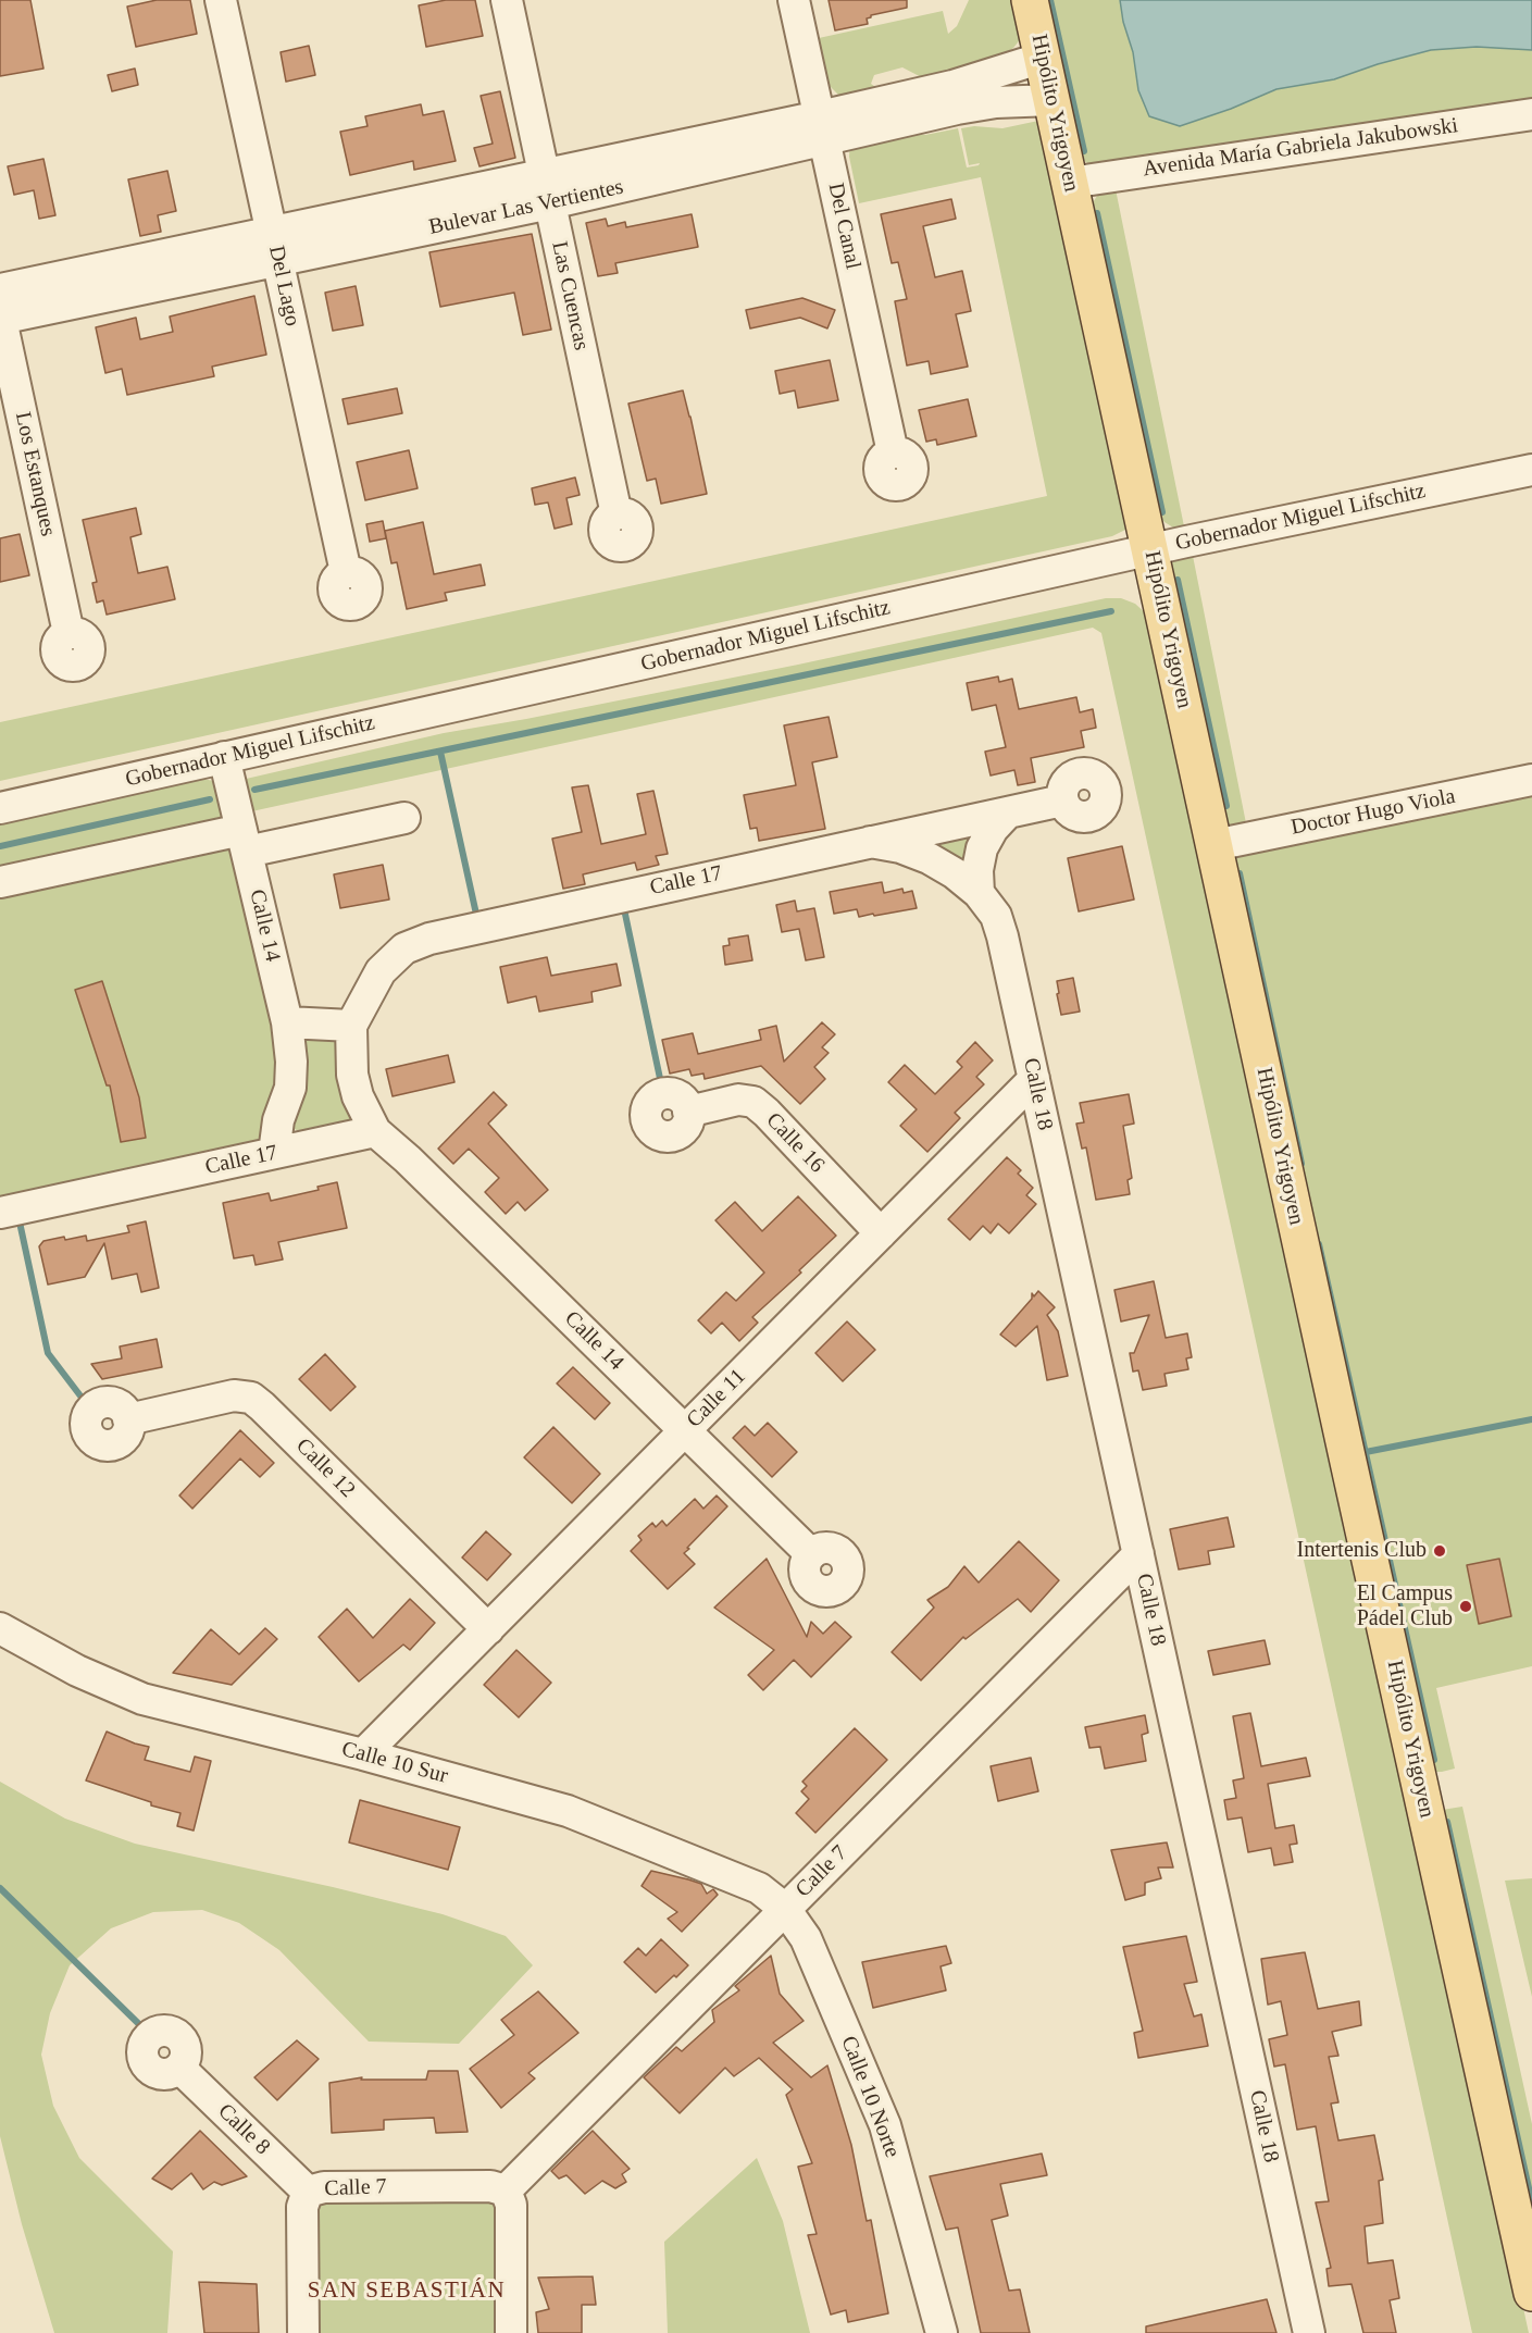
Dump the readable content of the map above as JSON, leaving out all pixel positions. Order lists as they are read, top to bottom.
{
  "streets": {
    "main road": ["Hipólito Yrigoyen"],
    "street": [
      "Avenida María Gabriela Jakubowski",
      "Bulevar Las Vertientes",
      "Del Canal",
      "Del Lago",
      "Las Cuencas",
      "Los Estanques",
      "Gobernador Miguel Lifschitz",
      "Doctor Hugo Viola",
      "Calle 17",
      "Calle 14",
      "Calle 18",
      "Calle 16",
      "Calle 11",
      "Calle 12",
      "Calle 10 Sur",
      "Calle 7",
      "Calle 10 Norte",
      "Calle 8"
    ]
  },
  "crossings": [
    ["Hipólito Yrigoyen", "Avenida María Gabriela Jakubowski"],
    ["Hipólito Yrigoyen", "Bulevar Las Vertientes"],
    ["Hipólito Yrigoyen", "Gobernador Miguel Lifschitz"],
    ["Hipólito Yrigoyen", "Doctor Hugo Viola"],
    ["Bulevar Las Vertientes", "Del Canal"],
    ["Bulevar Las Vertientes", "Del Lago"],
    ["Bulevar Las Vertientes", "Las Cuencas"],
    ["Bulevar Las Vertientes", "Los Estanques"],
    ["Gobernador Miguel Lifschitz", "Calle 14"],
    ["Calle 17", "Calle 14"],
    ["Calle 17", "Calle 18"],
    ["Calle 14", "Calle 11"],
    ["Calle 18", "Calle 11"],
    ["Calle 18", "Calle 7"],
    ["Calle 16", "Calle 11"],
    ["Calle 11", "Calle 12"],
    ["Calle 11", "Calle 10 Sur"],
    ["Calle 10 Sur", "Calle 7"],
    ["Calle 10 Sur", "Calle 10 Norte"],
    ["Calle 7", "Calle 10 Norte"],
    ["Calle 7", "Calle 8"]
  ],
  "districts": ["SAN SEBASTIÁN"],
  "places": ["Intertenis Club", "El Campus Pádel Club"]
}
